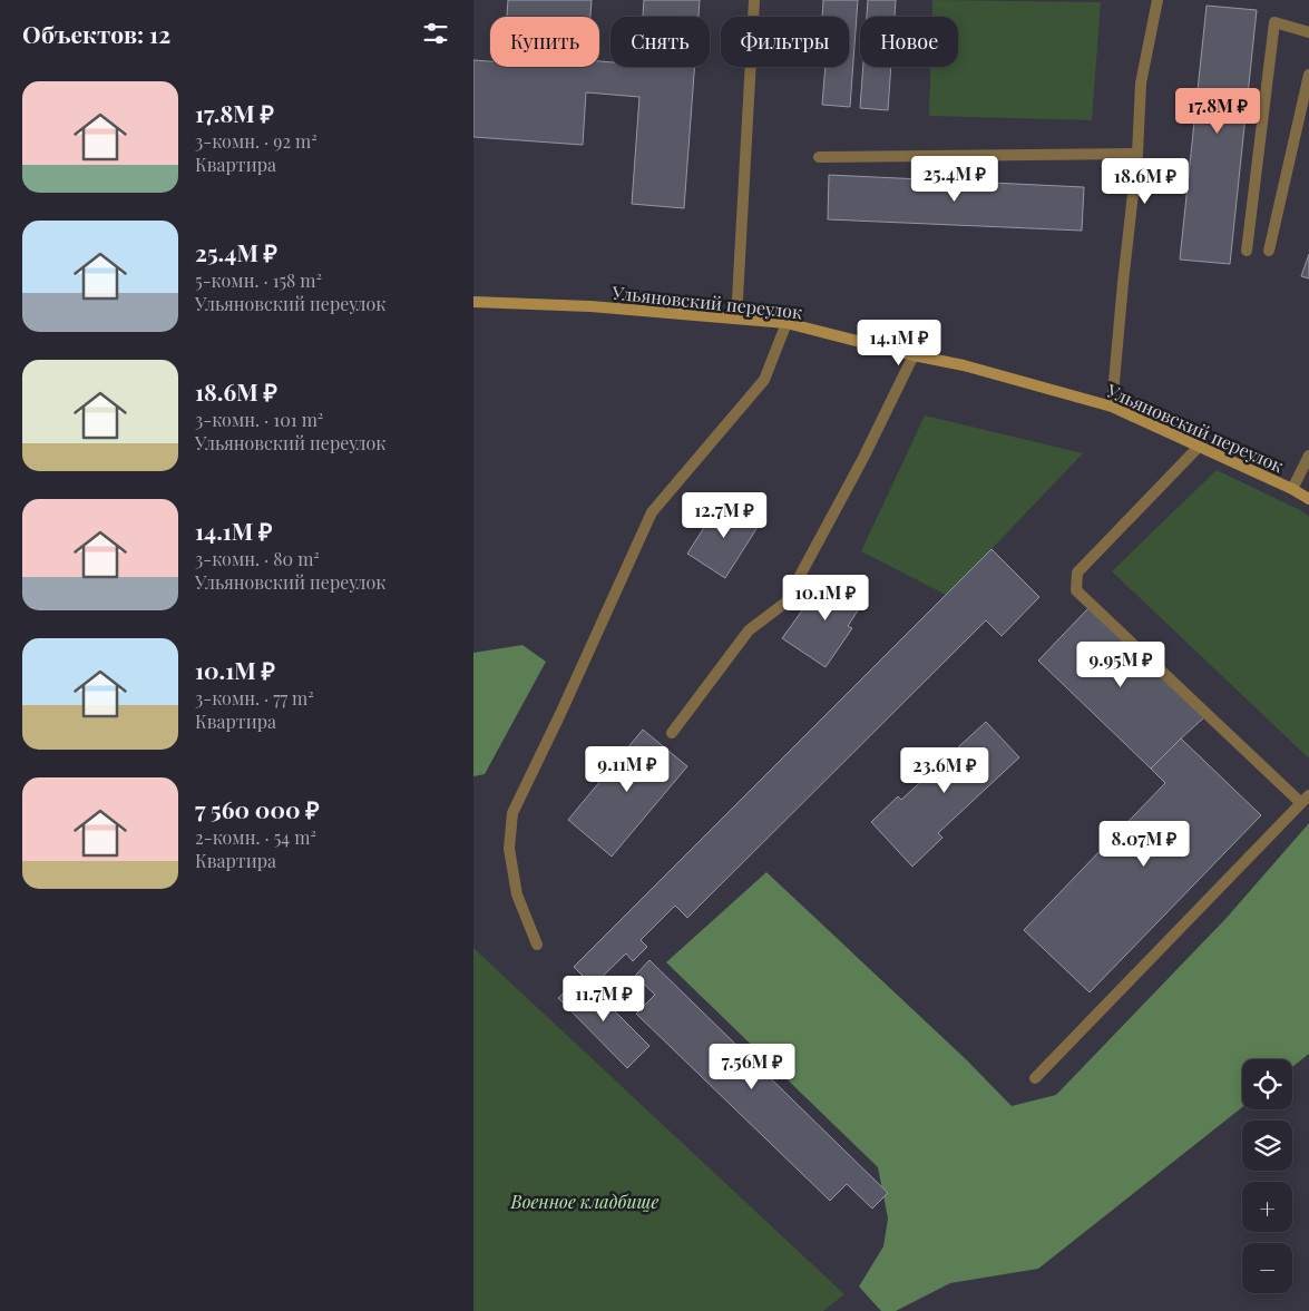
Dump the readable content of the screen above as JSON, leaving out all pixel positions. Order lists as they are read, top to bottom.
{
  "streets": {
    "main road": ["Ульяновский переулок"]
  },
  "parks": ["Военное кладбище"],
  "page": {
    "heading": "Объектов: 12",
    "chip": [
      "Купить",
      "Снять",
      "Фильтры",
      "Новое"
    ],
    "list": [
      {
        "name": "17.8M ₽",
        "note": "3-комн. · 92 m² · Квартира"
      },
      {
        "name": "25.4M ₽",
        "note": "5-комн. · 158 m² · Ульяновский переулок"
      },
      {
        "name": "18.6M ₽",
        "note": "3-комн. · 101 m² · Ульяновский переулок"
      },
      {
        "name": "14.1M ₽",
        "note": "3-комн. · 80 m² · Ульяновский переулок"
      },
      {
        "name": "10.1M ₽",
        "note": "3-комн. · 77 m² · Квартира"
      },
      {
        "name": "7 560 000 ₽",
        "note": "2-комн. · 54 m² · Квартира"
      }
    ],
    "price": [
      "17.8M ₽",
      "25.4M ₽",
      "18.6M ₽",
      "14.1M ₽",
      "12.7M ₽",
      "10.1M ₽",
      "9.95M ₽",
      "9.11M ₽",
      "23.6M ₽",
      "8.07M ₽",
      "11.7M ₽",
      "7.56M ₽"
    ],
    "map_buttons": ["+", "−"]
  }
}
